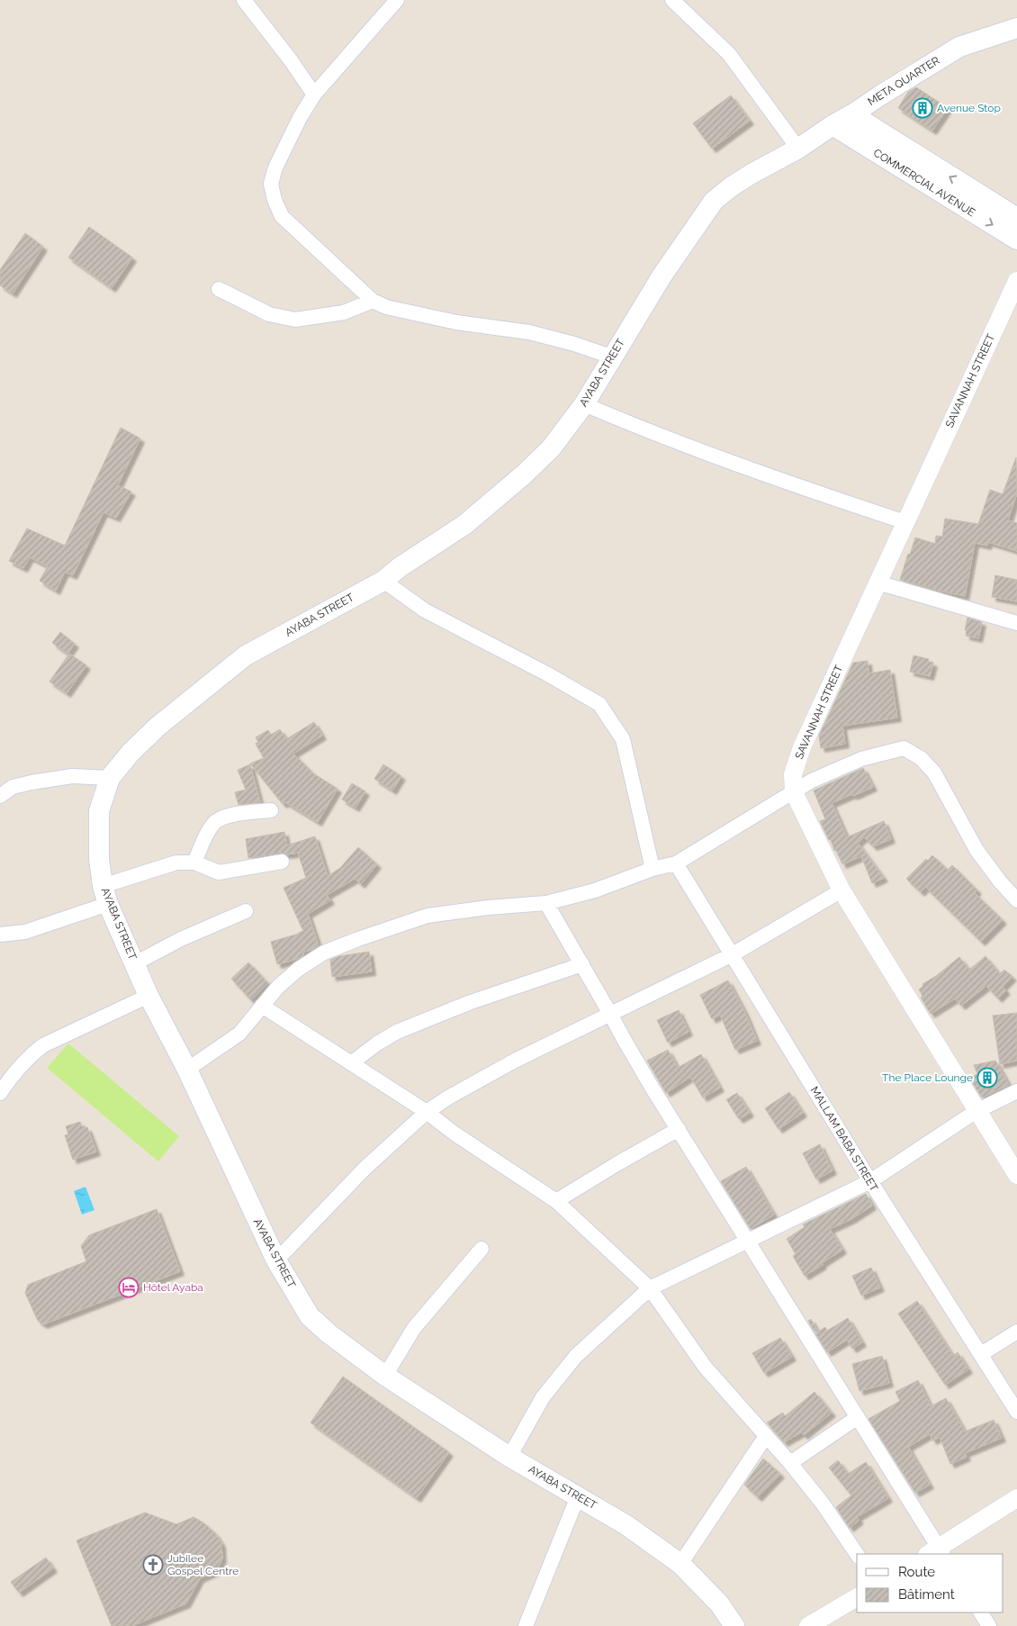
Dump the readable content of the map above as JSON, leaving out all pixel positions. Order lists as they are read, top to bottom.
{
  "streets": {
    "main road": ["META QUARTER", "COMMERCIAL AVENUE", "AYABA STREET"],
    "street": ["SAVANNAH STREET", "MALLAM BABA STREET"]
  },
  "crossings": [
    ["META QUARTER", "COMMERCIAL AVENUE"],
    ["META QUARTER", "AYABA STREET"]
  ],
  "places": {
    "building": ["Avenue Stop", "The Place Lounge"],
    "hotel": ["Hôtel Ayaba"],
    "church": ["Jubilee Gospel Centre"]
  },
  "legend": ["Route", "Bâtiment"]
}
